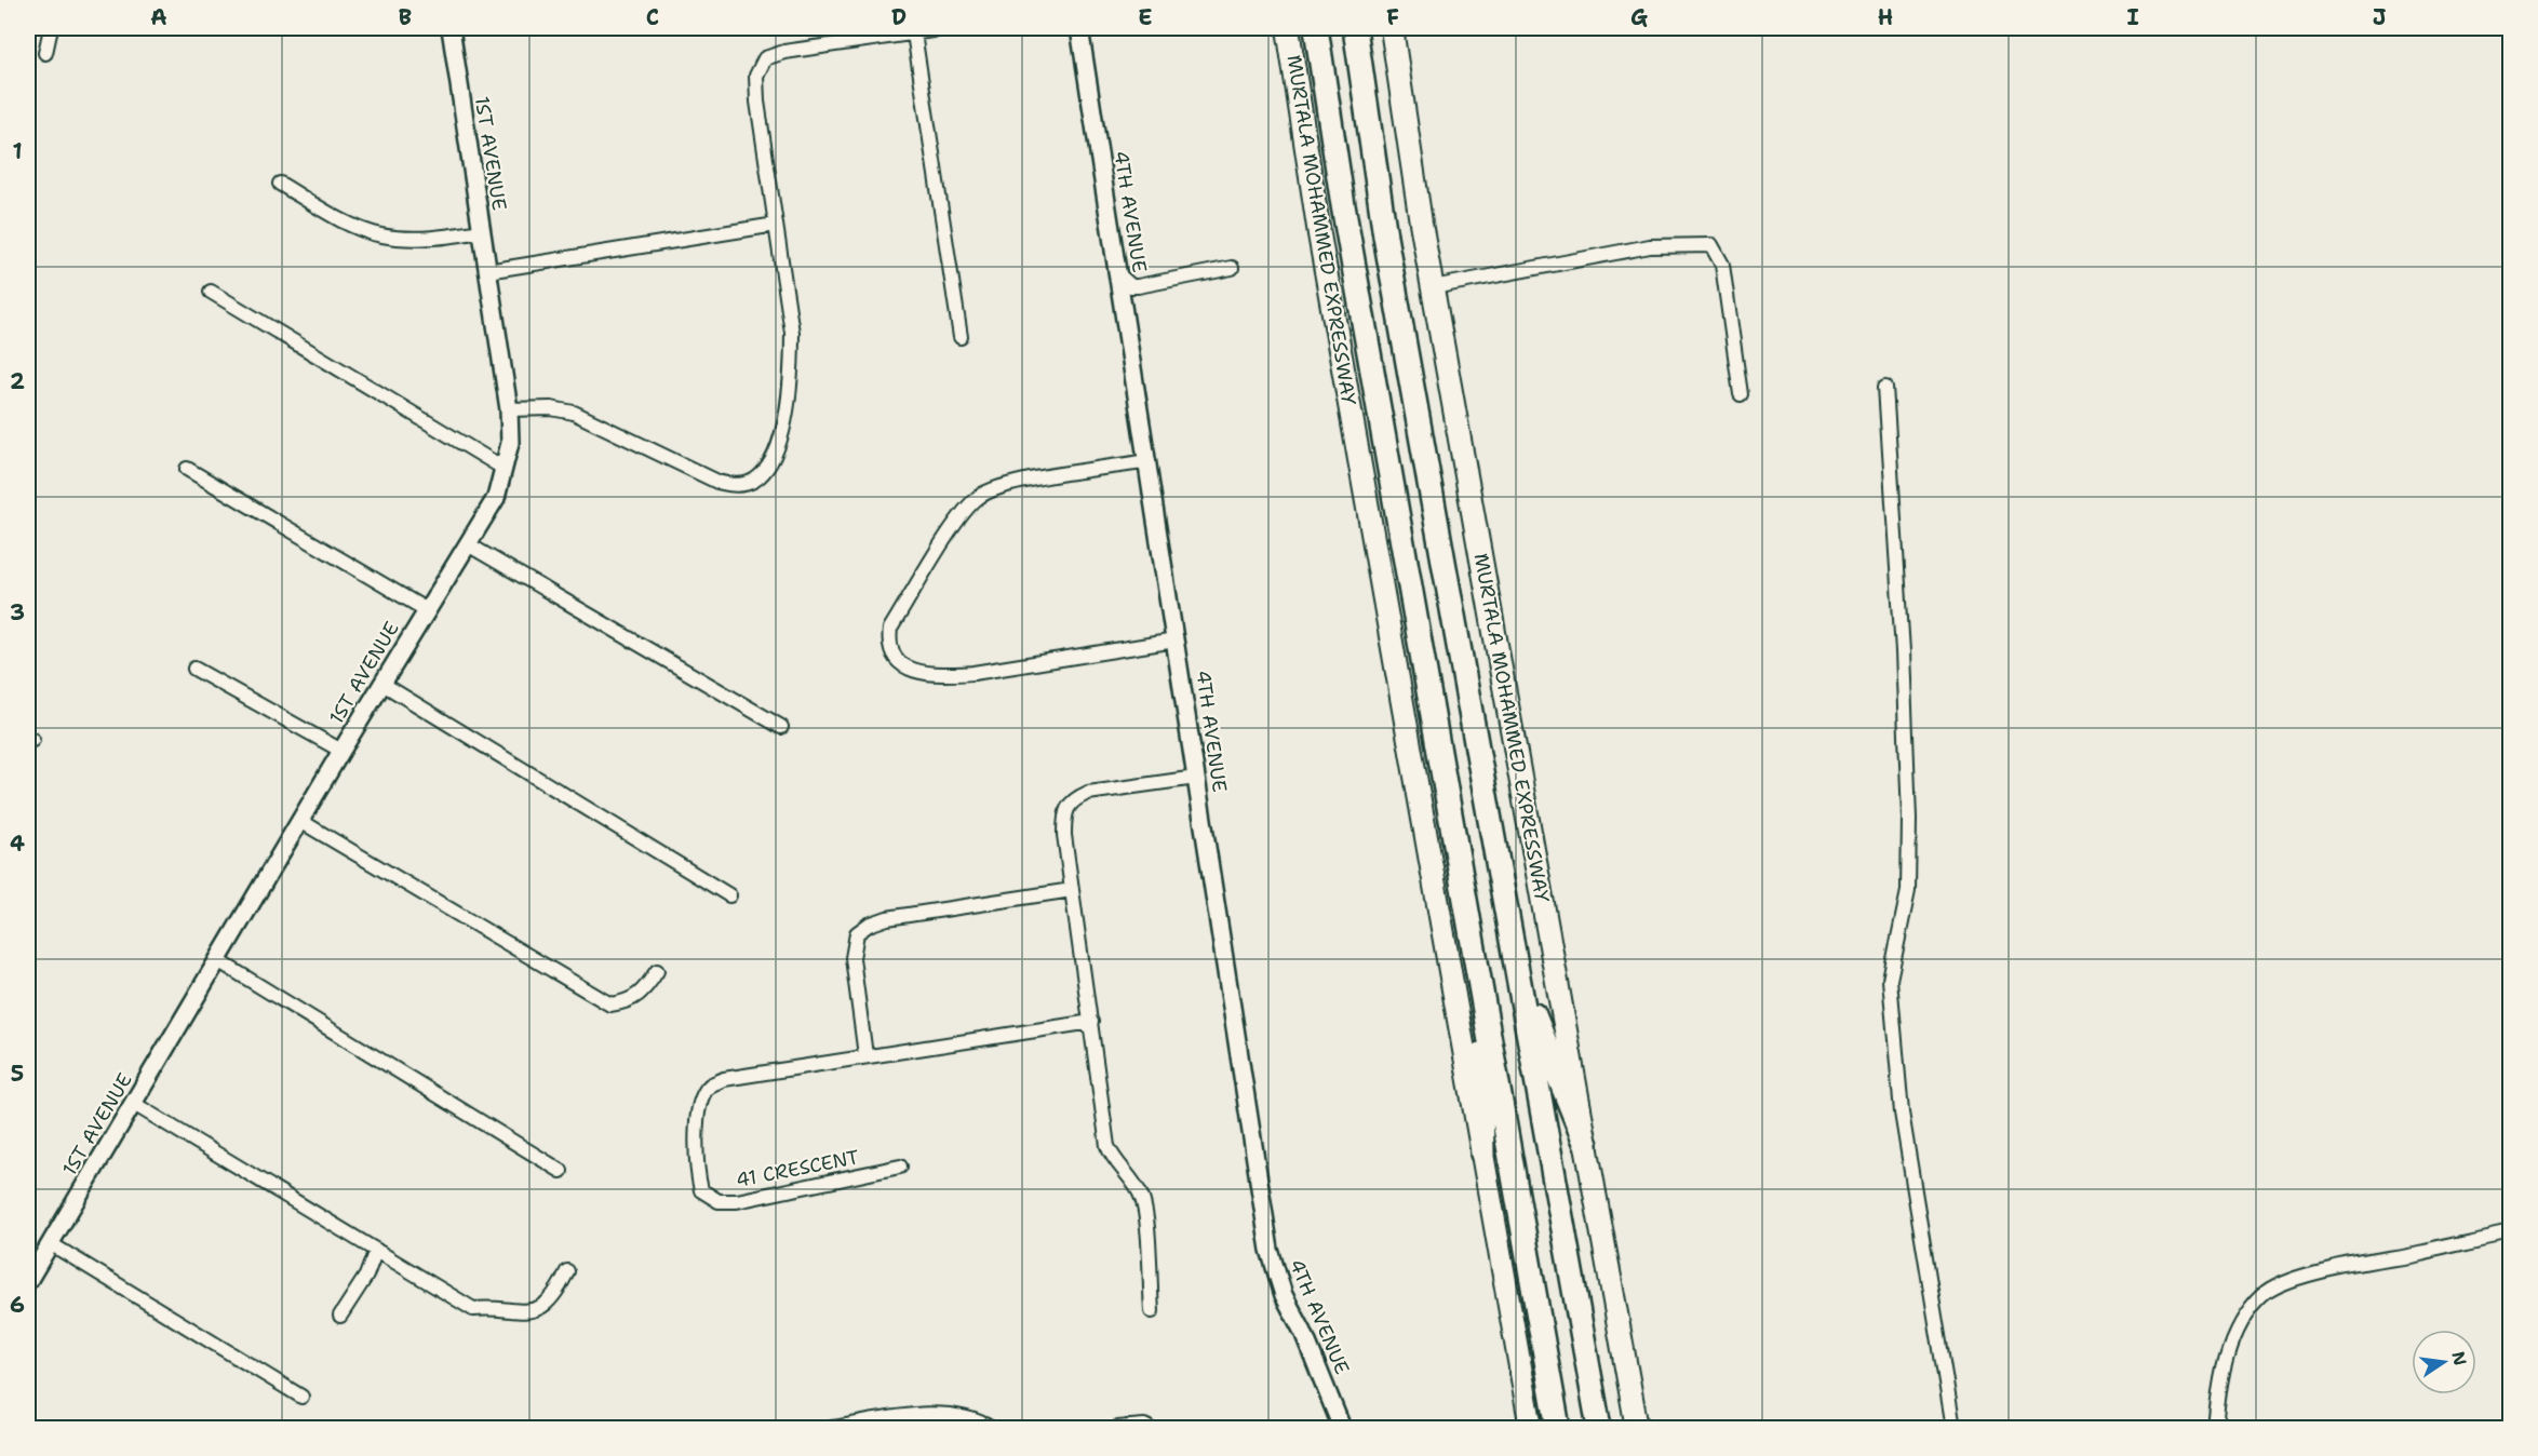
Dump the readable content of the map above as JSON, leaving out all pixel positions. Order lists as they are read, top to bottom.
{
  "streets": {
    "highway": ["MURTALA MOHAMMED EXPRESSWAY"],
    "street": ["1ST AVENUE", "4TH AVENUE", "41 CRESCENT"]
  },
  "north": "right",
  "grid": {
    "columns": [
      "A",
      "B",
      "C",
      "D",
      "E",
      "F",
      "G",
      "H",
      "I",
      "J"
    ],
    "rows": [
      "1",
      "2",
      "3",
      "4",
      "5",
      "6"
    ]
  }
}
